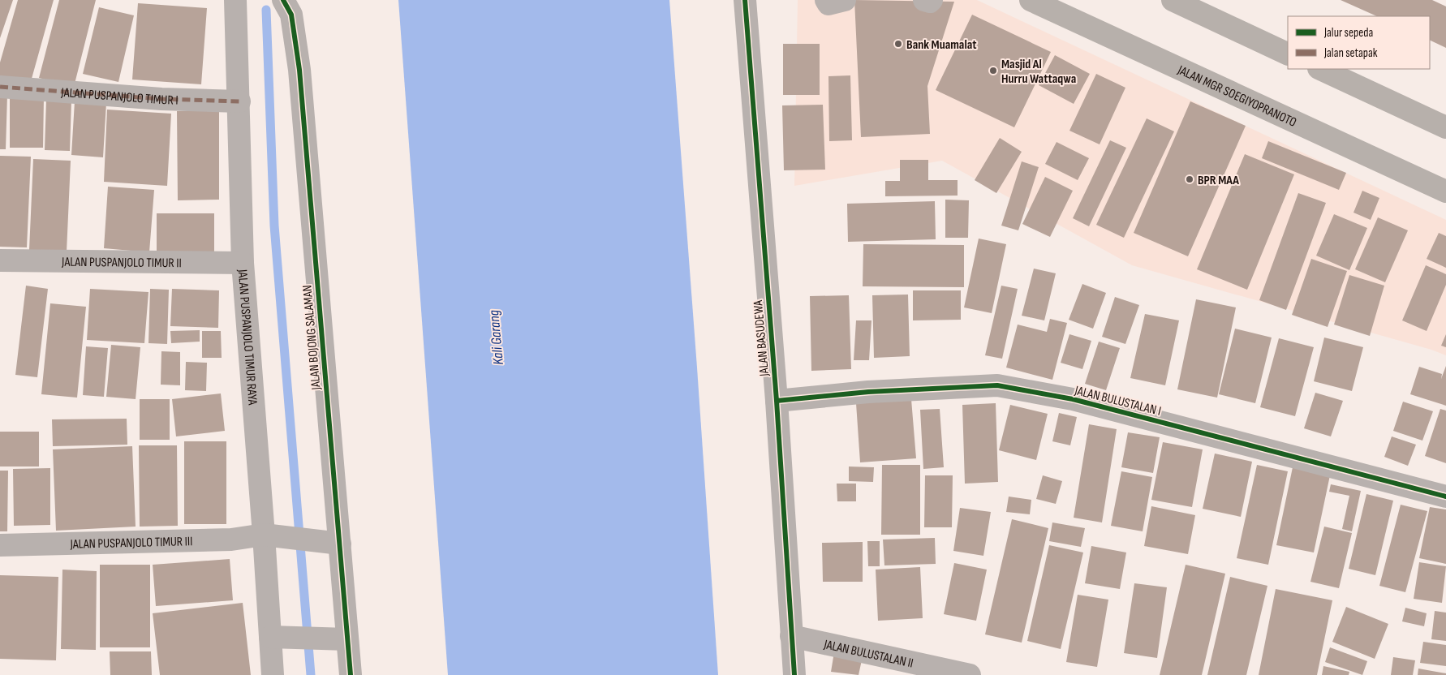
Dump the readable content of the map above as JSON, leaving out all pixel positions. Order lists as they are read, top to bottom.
{
  "streets": {
    "highway": ["JALAN MGR SOEGIYOPRANOTO"],
    "street": [
      "JALAN PUSPANJOLO TIMUR I",
      "JALAN PUSPANJOLO TIMUR II",
      "JALAN PUSPANJOLO TIMUR RAYA",
      "JALAN BOJONG SALAMAN",
      "JALAN BASUDEWA",
      "JALAN BULUSTALAN I",
      "JALAN PUSPANJOLO TIMUR III",
      "JALAN BULUSTALAN II"
    ]
  },
  "crossings": [
    ["JALAN PUSPANJOLO TIMUR I", "JALAN PUSPANJOLO TIMUR RAYA"],
    ["JALAN PUSPANJOLO TIMUR II", "JALAN PUSPANJOLO TIMUR RAYA"],
    ["JALAN PUSPANJOLO TIMUR RAYA", "JALAN PUSPANJOLO TIMUR III"],
    ["JALAN BOJONG SALAMAN", "JALAN PUSPANJOLO TIMUR III"],
    ["JALAN BASUDEWA", "JALAN BULUSTALAN I"],
    ["JALAN BASUDEWA", "JALAN BULUSTALAN II"]
  ],
  "water": ["Kali Garang"],
  "places": ["Bank Muamalat", "Masjid Al Hurru Wattaqwa", "BPR MAA"],
  "legend": ["Jalur sepeda", "Jalan setapak"]
}
